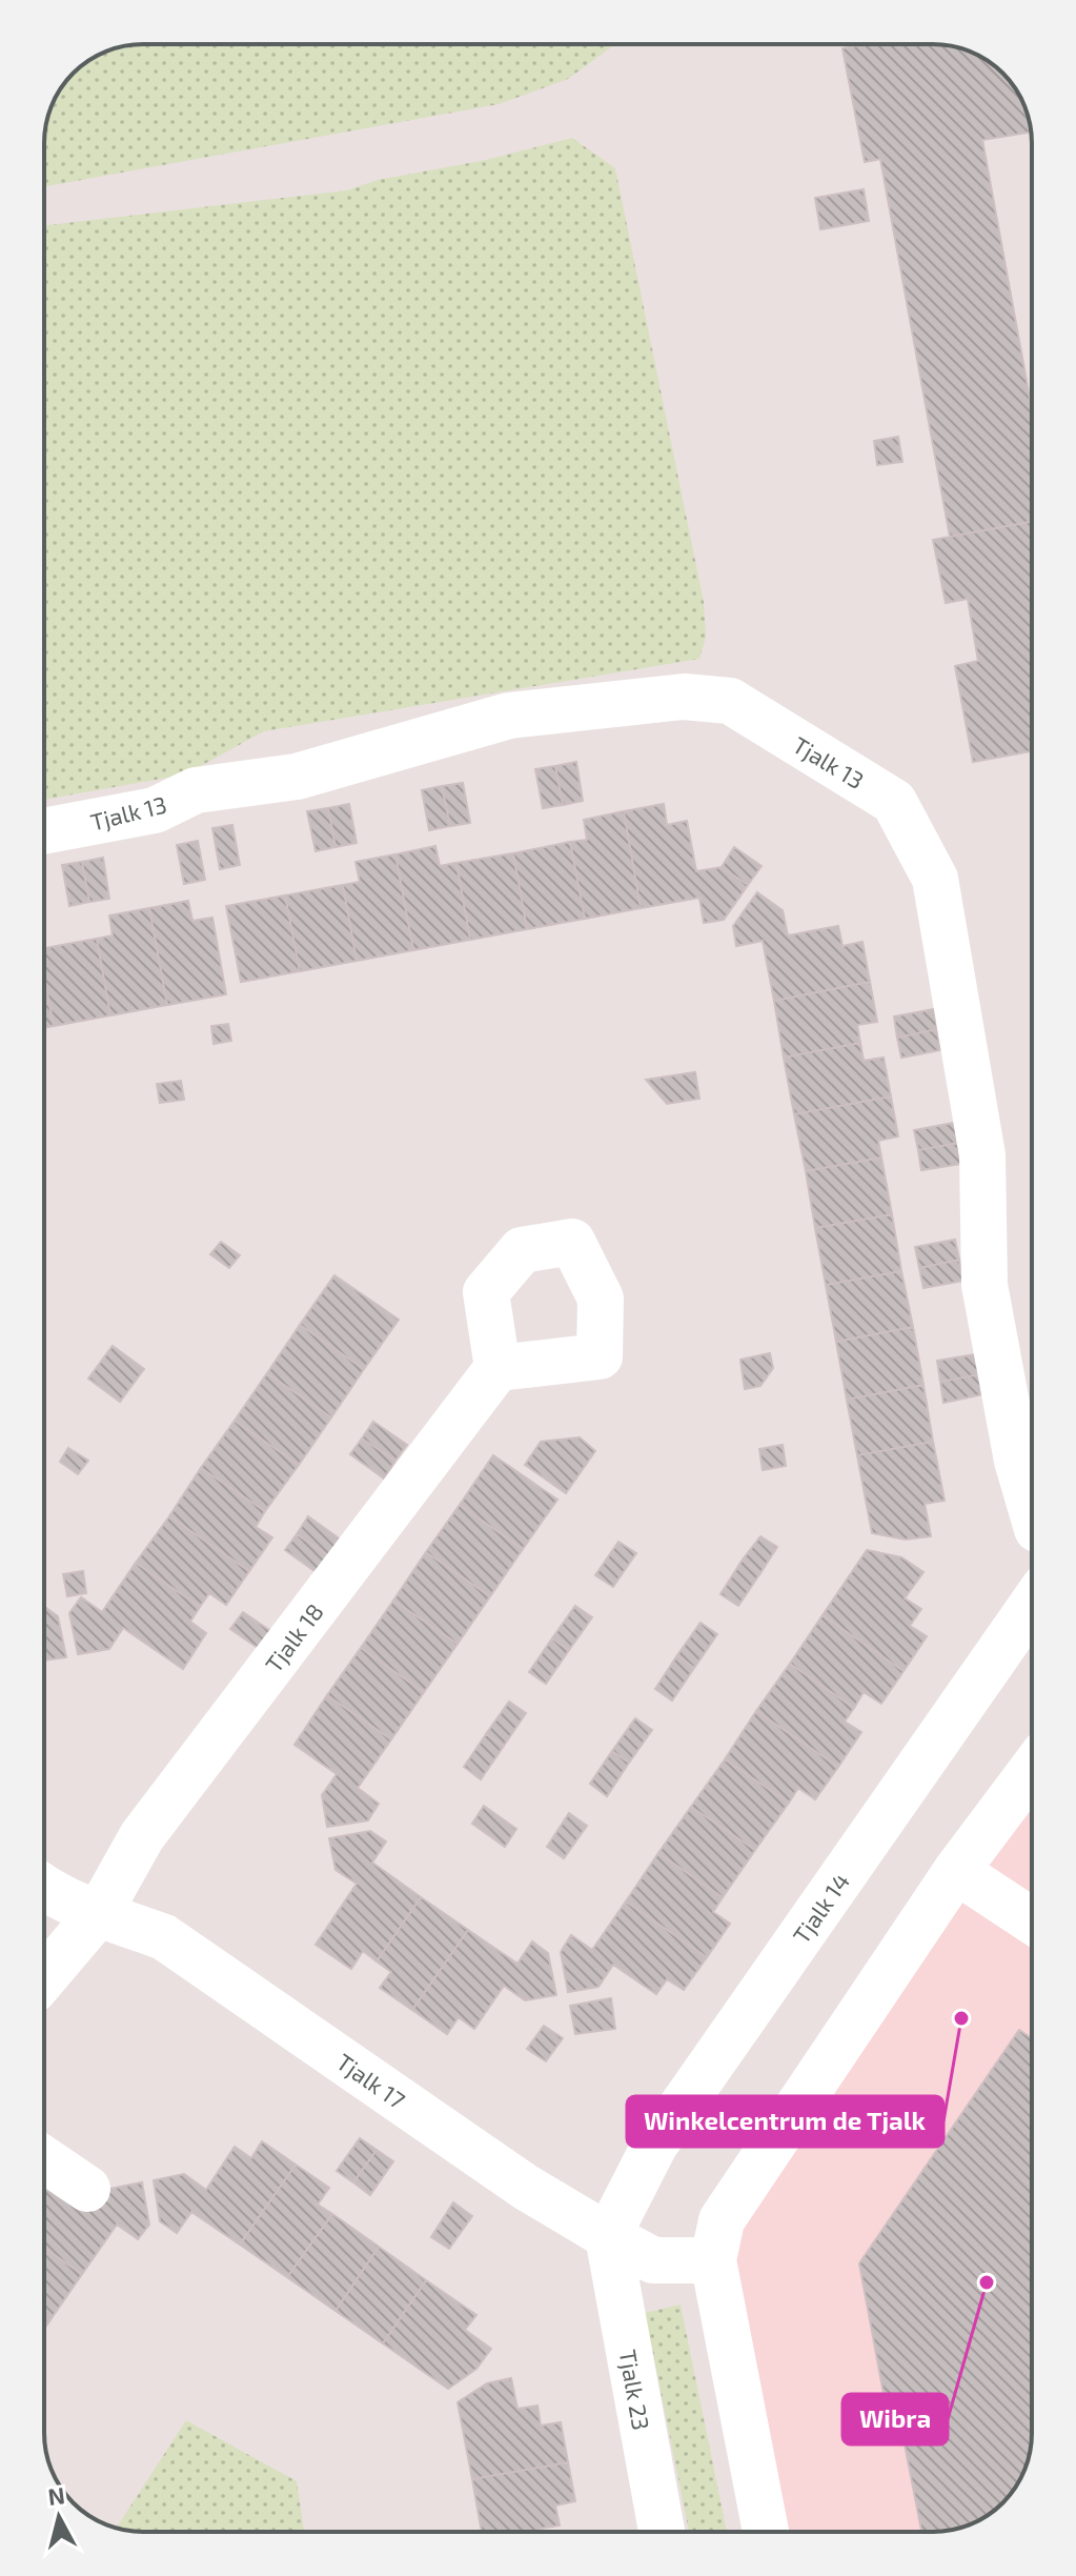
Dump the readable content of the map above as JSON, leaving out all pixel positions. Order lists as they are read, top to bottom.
{
  "streets": {
    "street": [
      "Tjalk 13",
      "Tjalk 18",
      "Tjalk 14",
      "Tjalk 17",
      "Tjalk 23"
    ]
  },
  "crossings": [
    ["Tjalk 18", "Tjalk 17"],
    ["Tjalk 14", "Tjalk 17"],
    ["Tjalk 14", "Tjalk 23"],
    ["Tjalk 17", "Tjalk 23"]
  ],
  "places": ["Winkelcentrum de Tjalk", "Wibra"],
  "north": "top"
}
